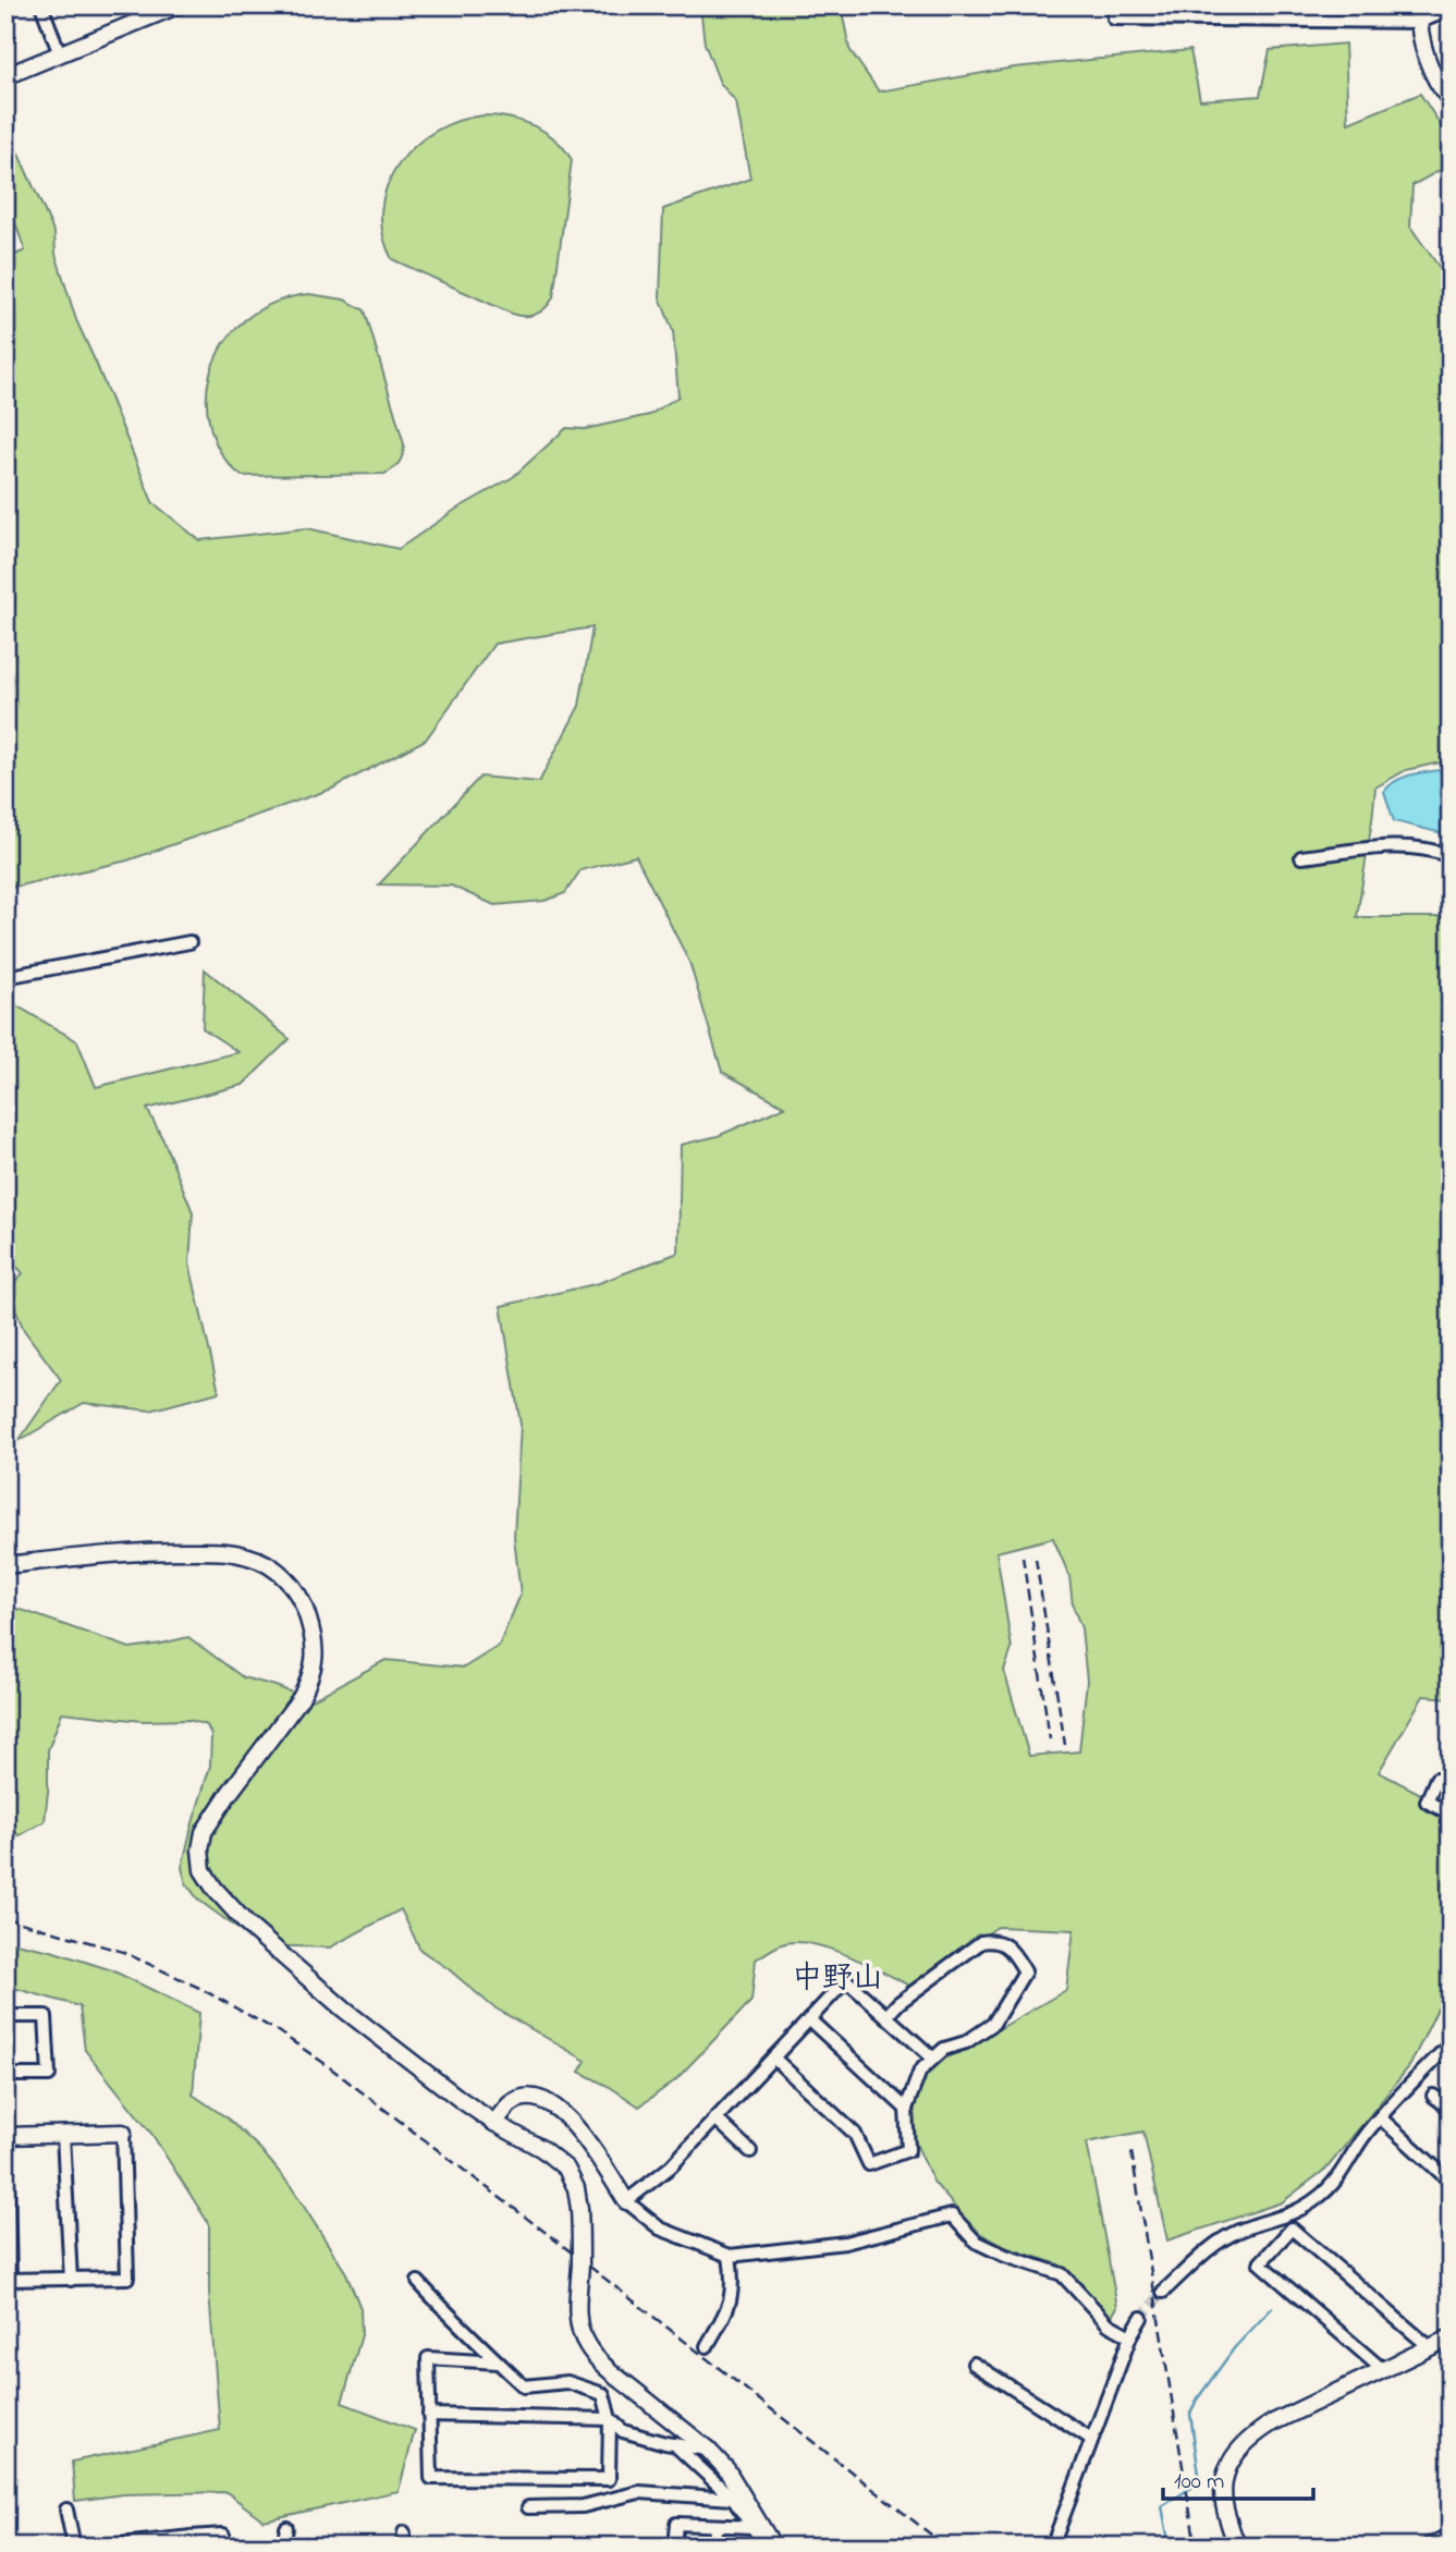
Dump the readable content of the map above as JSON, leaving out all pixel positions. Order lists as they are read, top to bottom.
{
  "districts": ["中野山"],
  "scale_bar": "100 m"
}
